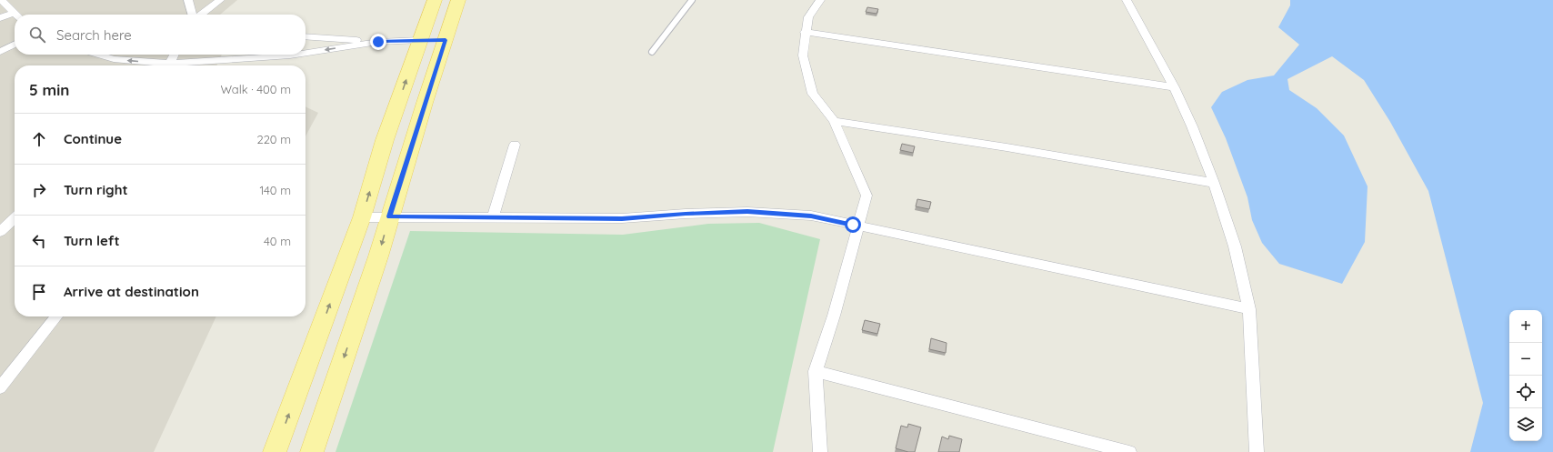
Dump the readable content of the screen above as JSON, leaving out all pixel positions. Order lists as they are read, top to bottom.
{
  "page": {
    "search": "Search here",
    "heading": ["5 min", "Walk · 400 m"],
    "list": [
      ["Continue", "220 m"],
      ["Turn right", "140 m"],
      ["Turn left", "40 m"],
      "Arrive at destination"
    ],
    "map_buttons": ["+", "−"]
  }
}
